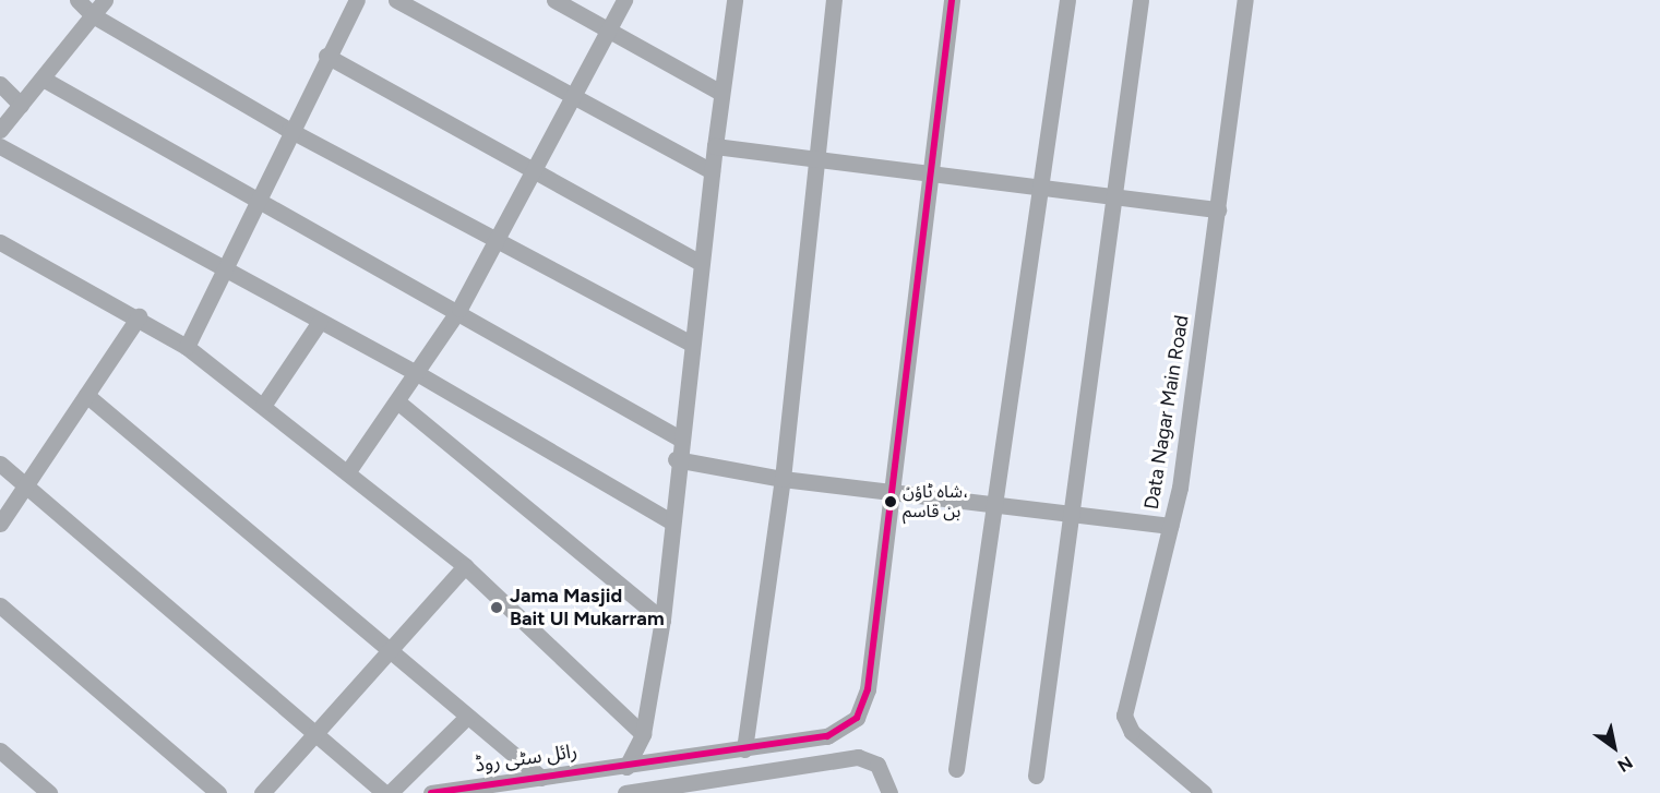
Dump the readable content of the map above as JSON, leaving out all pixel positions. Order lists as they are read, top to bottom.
{
  "streets": {
    "street": ["Data Nagar Main Road", "رائل سٹی روڈ"]
  },
  "places": ["شاہ ٹاؤن، بن قاسم", "Jama Masjid Bait Ul Mukarram"],
  "north": "bottom right"
}
